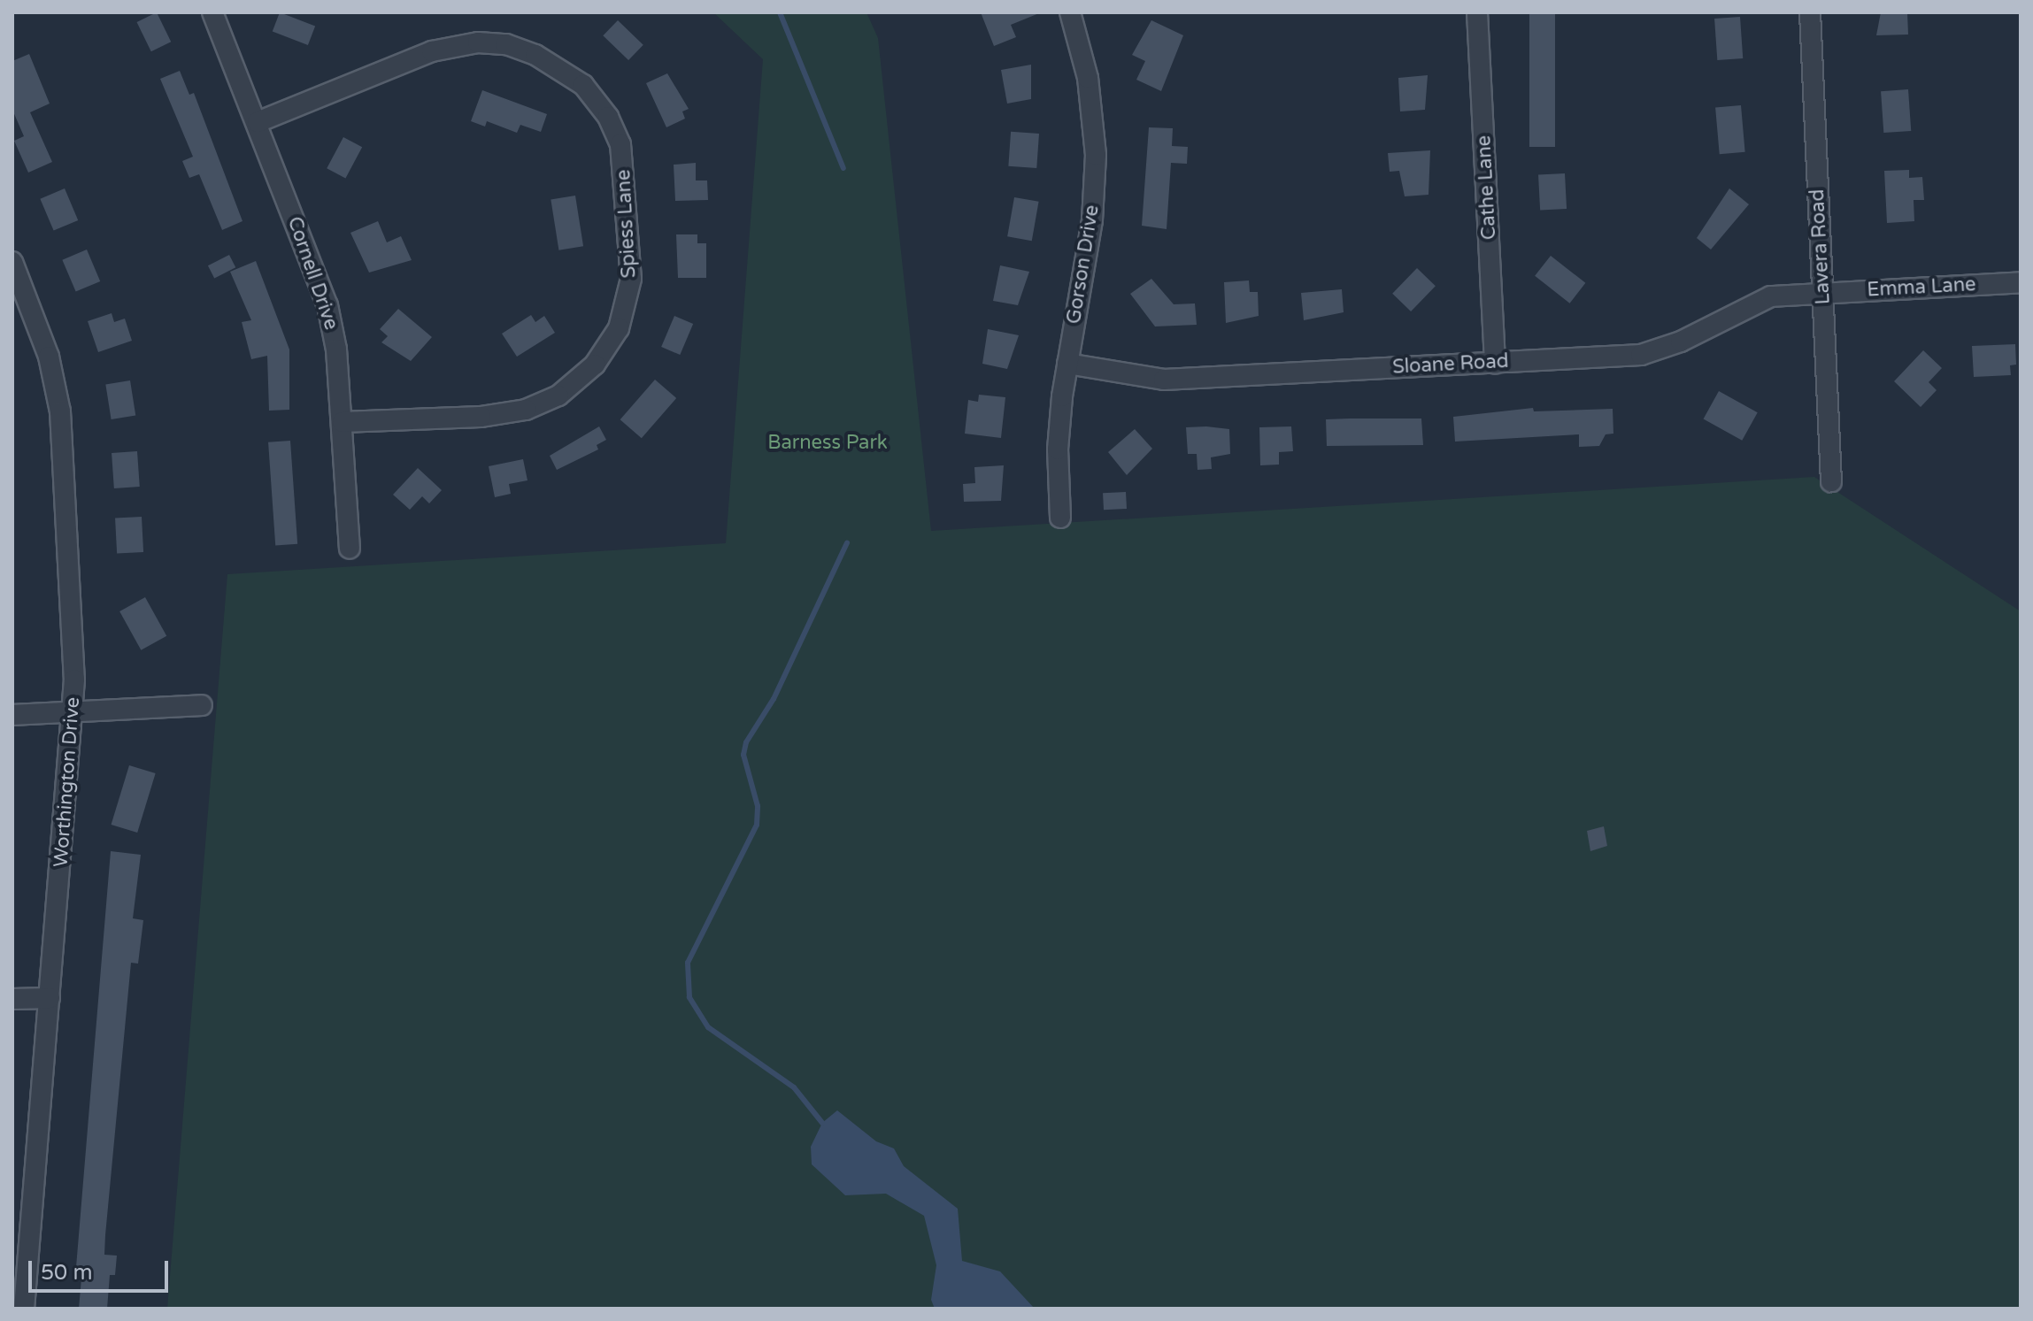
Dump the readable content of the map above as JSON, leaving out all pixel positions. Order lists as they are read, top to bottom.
{
  "streets": {
    "street": [
      "Cathe Lane",
      "Spiess Lane",
      "Lavera Road",
      "Gorson Drive",
      "Cornell Drive",
      "Emma Lane",
      "Sloane Road",
      "Worthington Drive"
    ]
  },
  "crossings": [
    ["Cathe Lane", "Sloane Road"],
    ["Spiess Lane", "Cornell Drive"],
    ["Lavera Road", "Emma Lane"],
    ["Lavera Road", "Sloane Road"],
    ["Gorson Drive", "Sloane Road"],
    ["Emma Lane", "Sloane Road"]
  ],
  "parks": ["Barness Park"],
  "scale_bar": "50 m"
}
